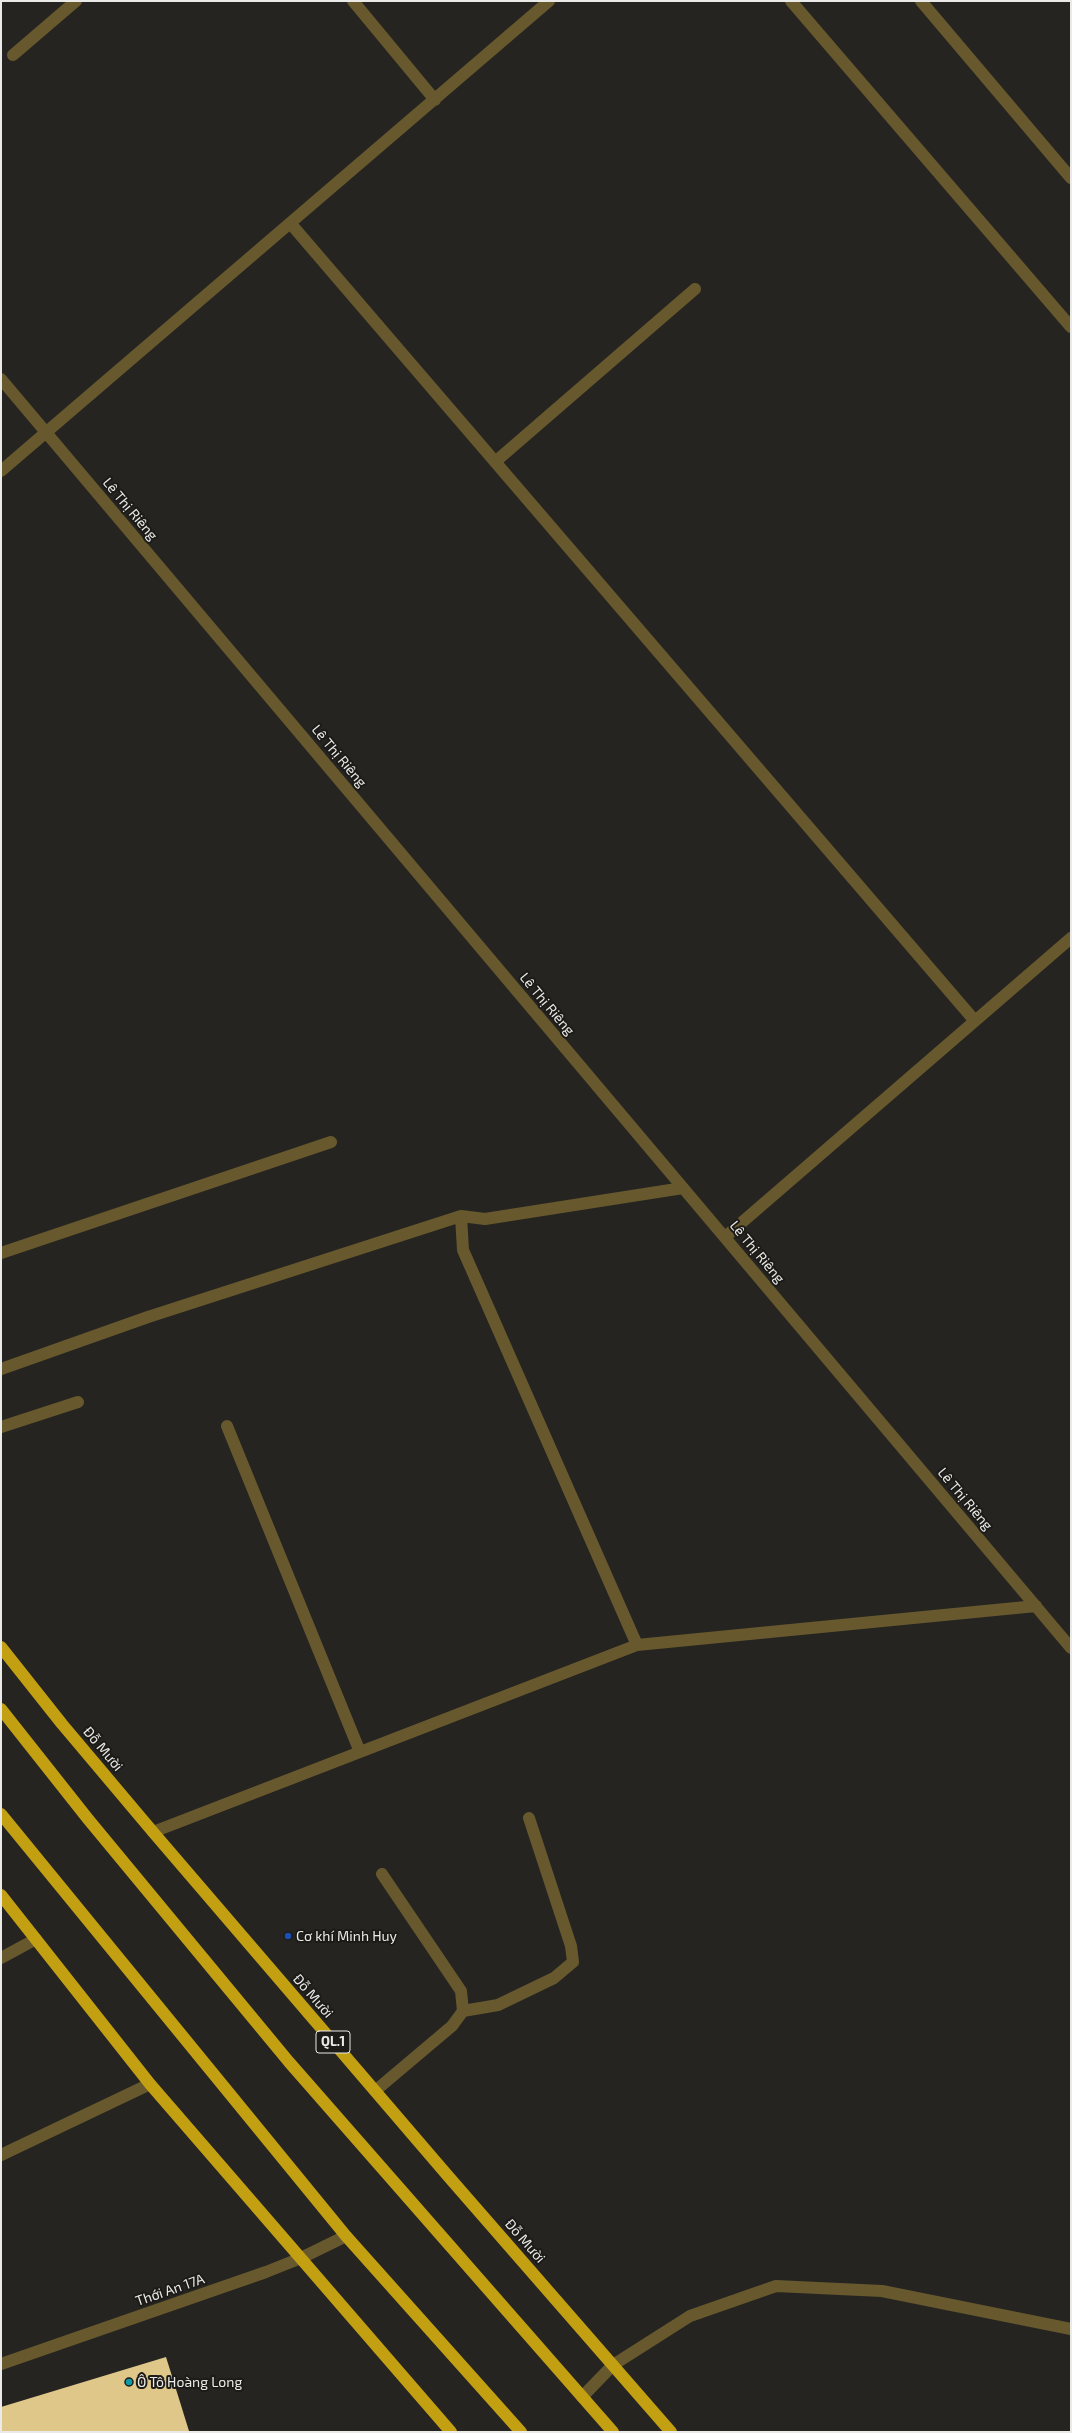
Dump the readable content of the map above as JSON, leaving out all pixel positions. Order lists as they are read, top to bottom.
{
  "streets": {
    "highway": ["Đỗ Mười", "QL.1"],
    "street": ["Lê Thị Riêng", "Thới An 17A"]
  },
  "places": ["Cơ khí Minh Huy", "Ô Tô Hoàng Long"]
}
